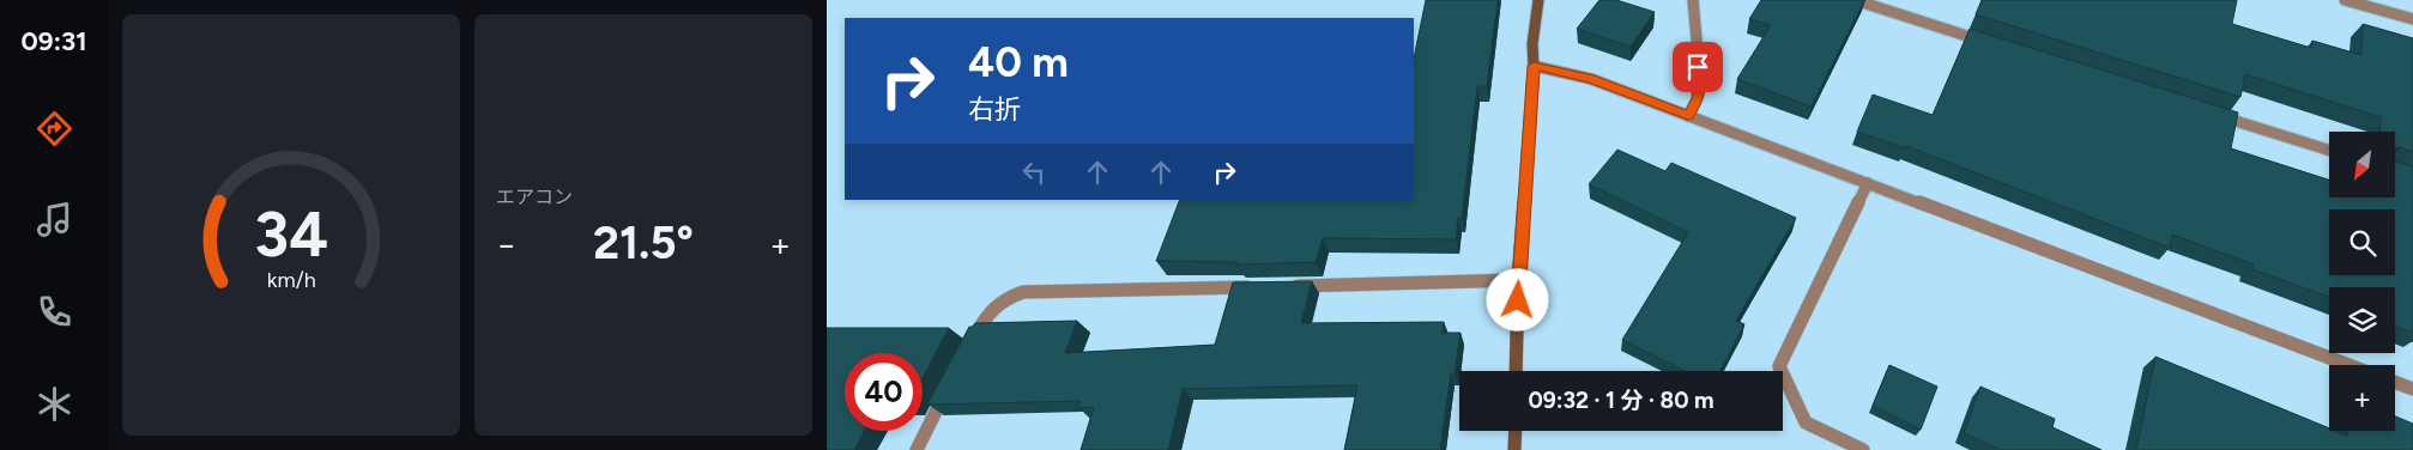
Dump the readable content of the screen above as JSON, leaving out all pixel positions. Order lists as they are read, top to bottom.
{
  "north": "bottom left",
  "page": {
    "tabs": "09:31",
    "tile": "エアコン",
    "turn": ["40 m", "右折"],
    "map_buttons": "+",
    "heat": ["−", "21.5°", "+"],
    "limit": "40",
    "trip": "09:32 · 1 分 · 80 m",
    "gauge": ["34", "km/h"]
  }
}
